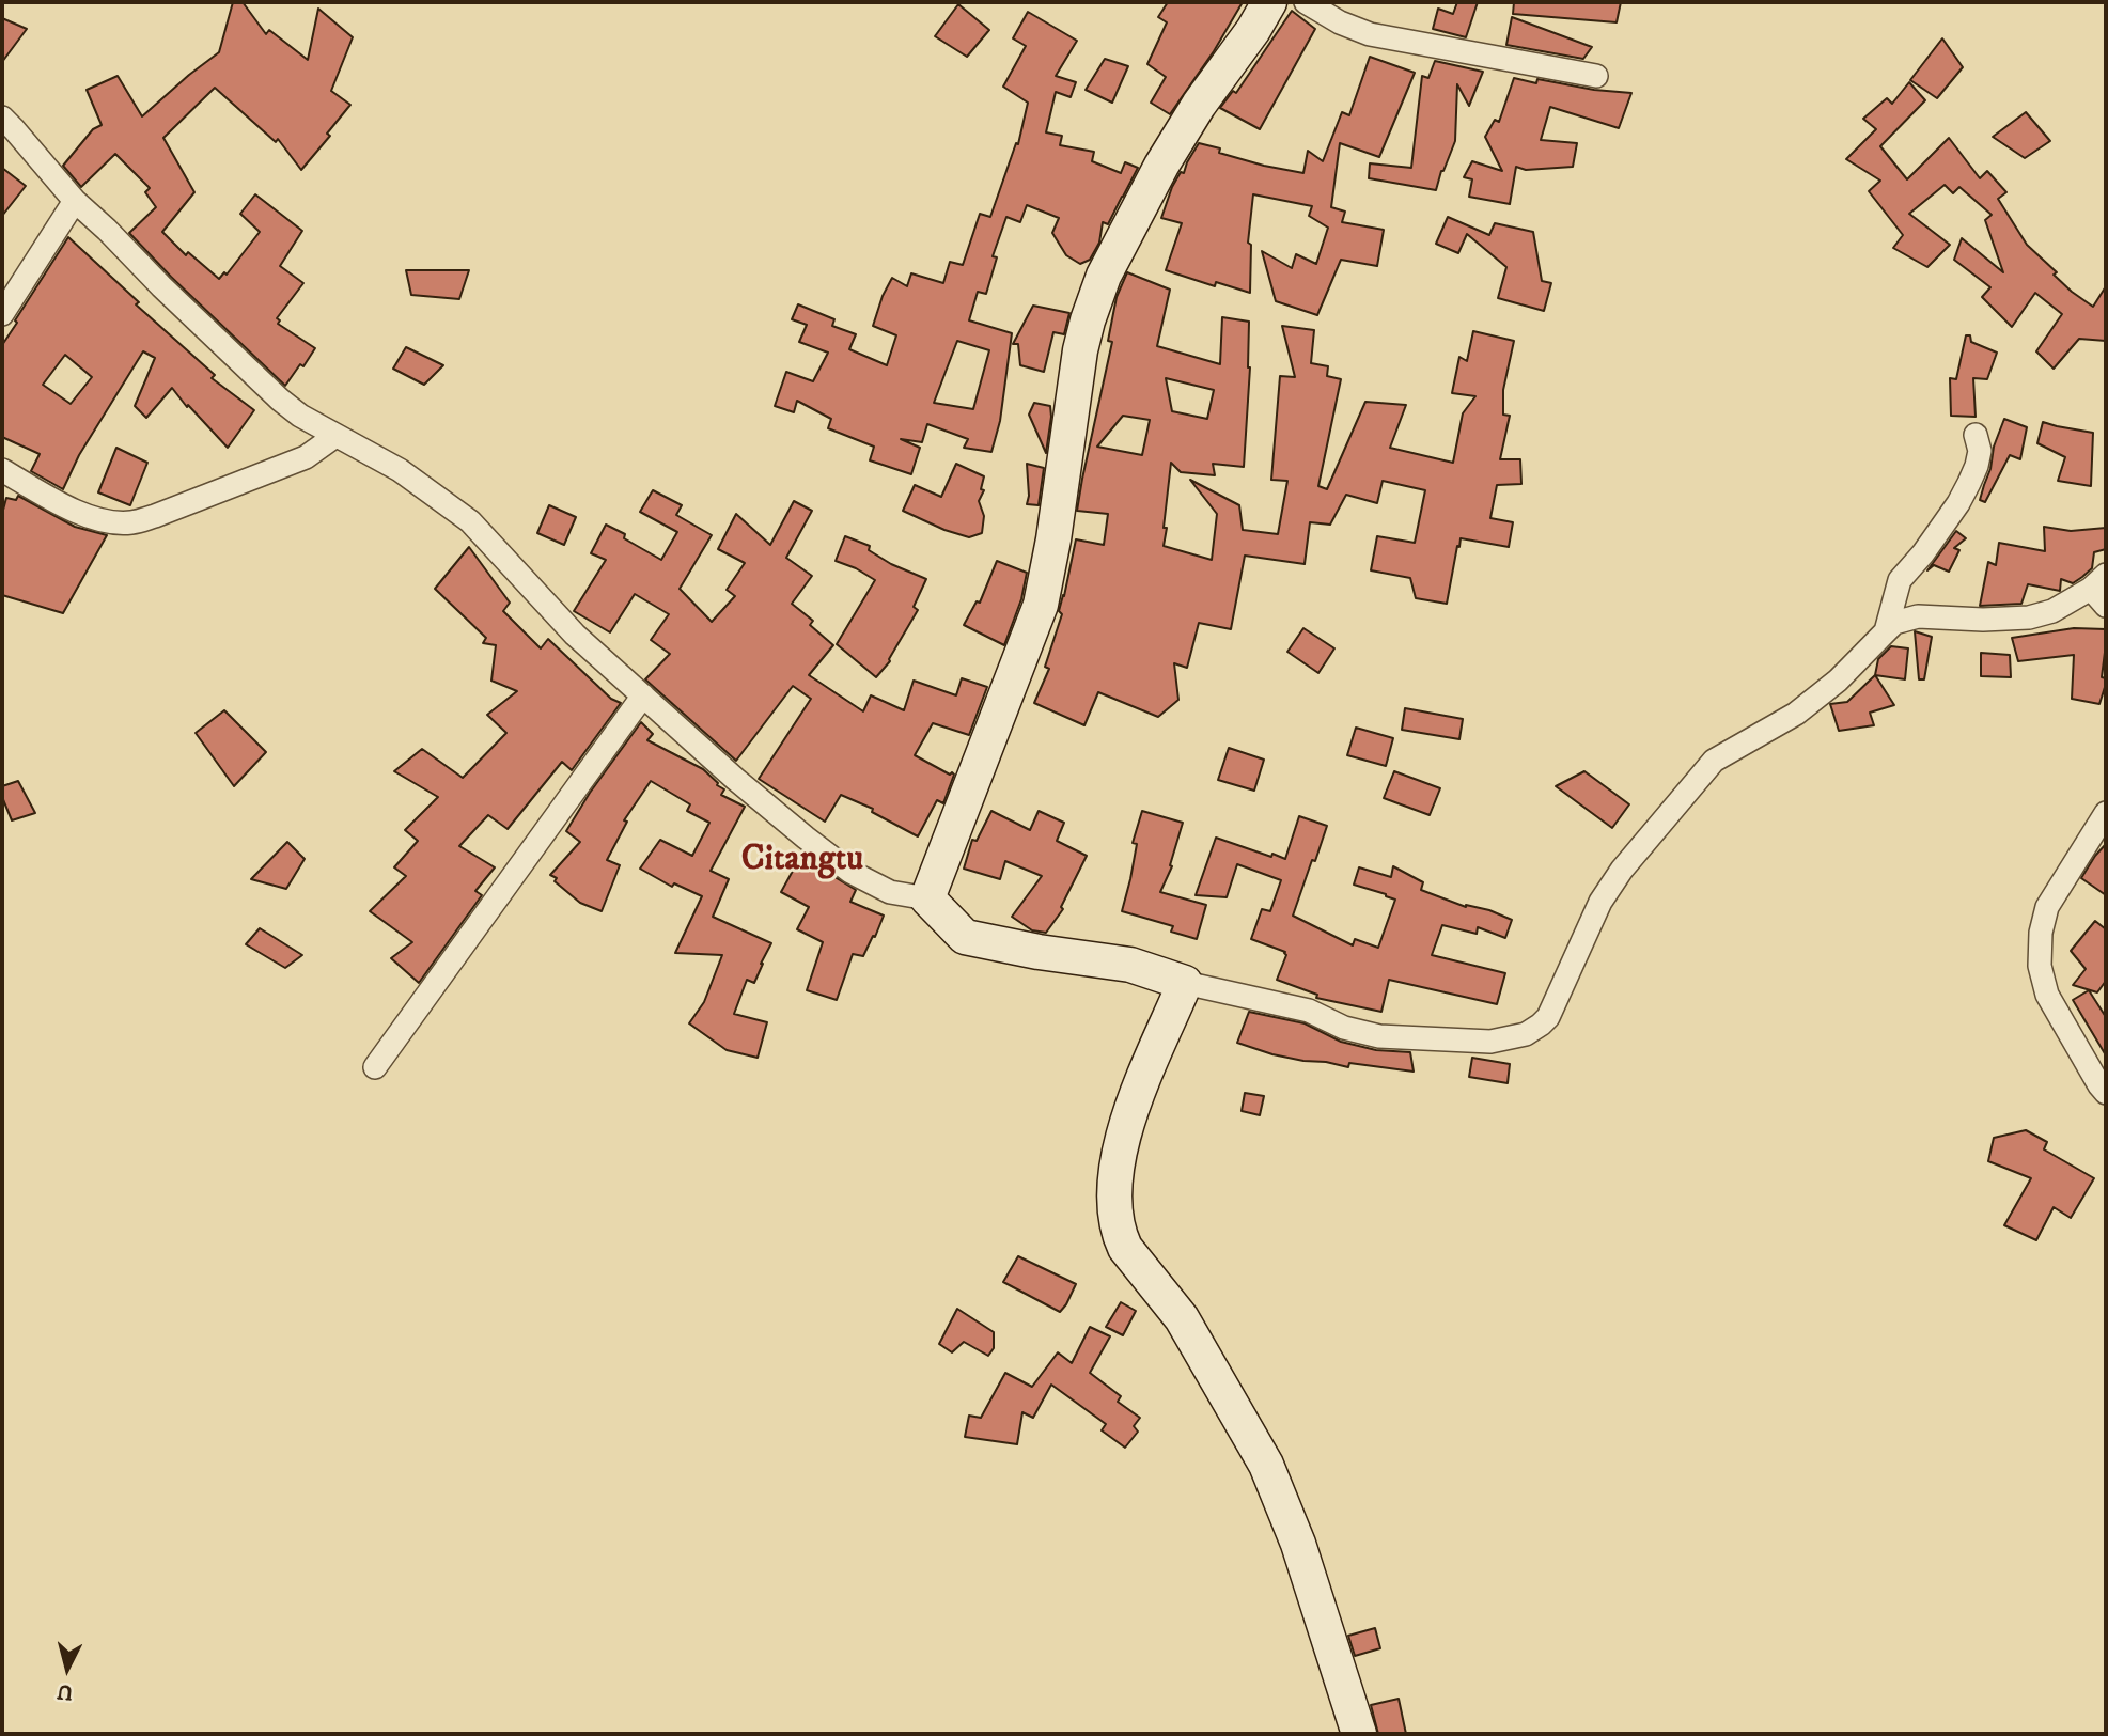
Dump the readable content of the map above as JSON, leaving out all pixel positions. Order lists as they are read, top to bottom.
{
  "districts": ["Citangtu"],
  "north": "bottom"
}
